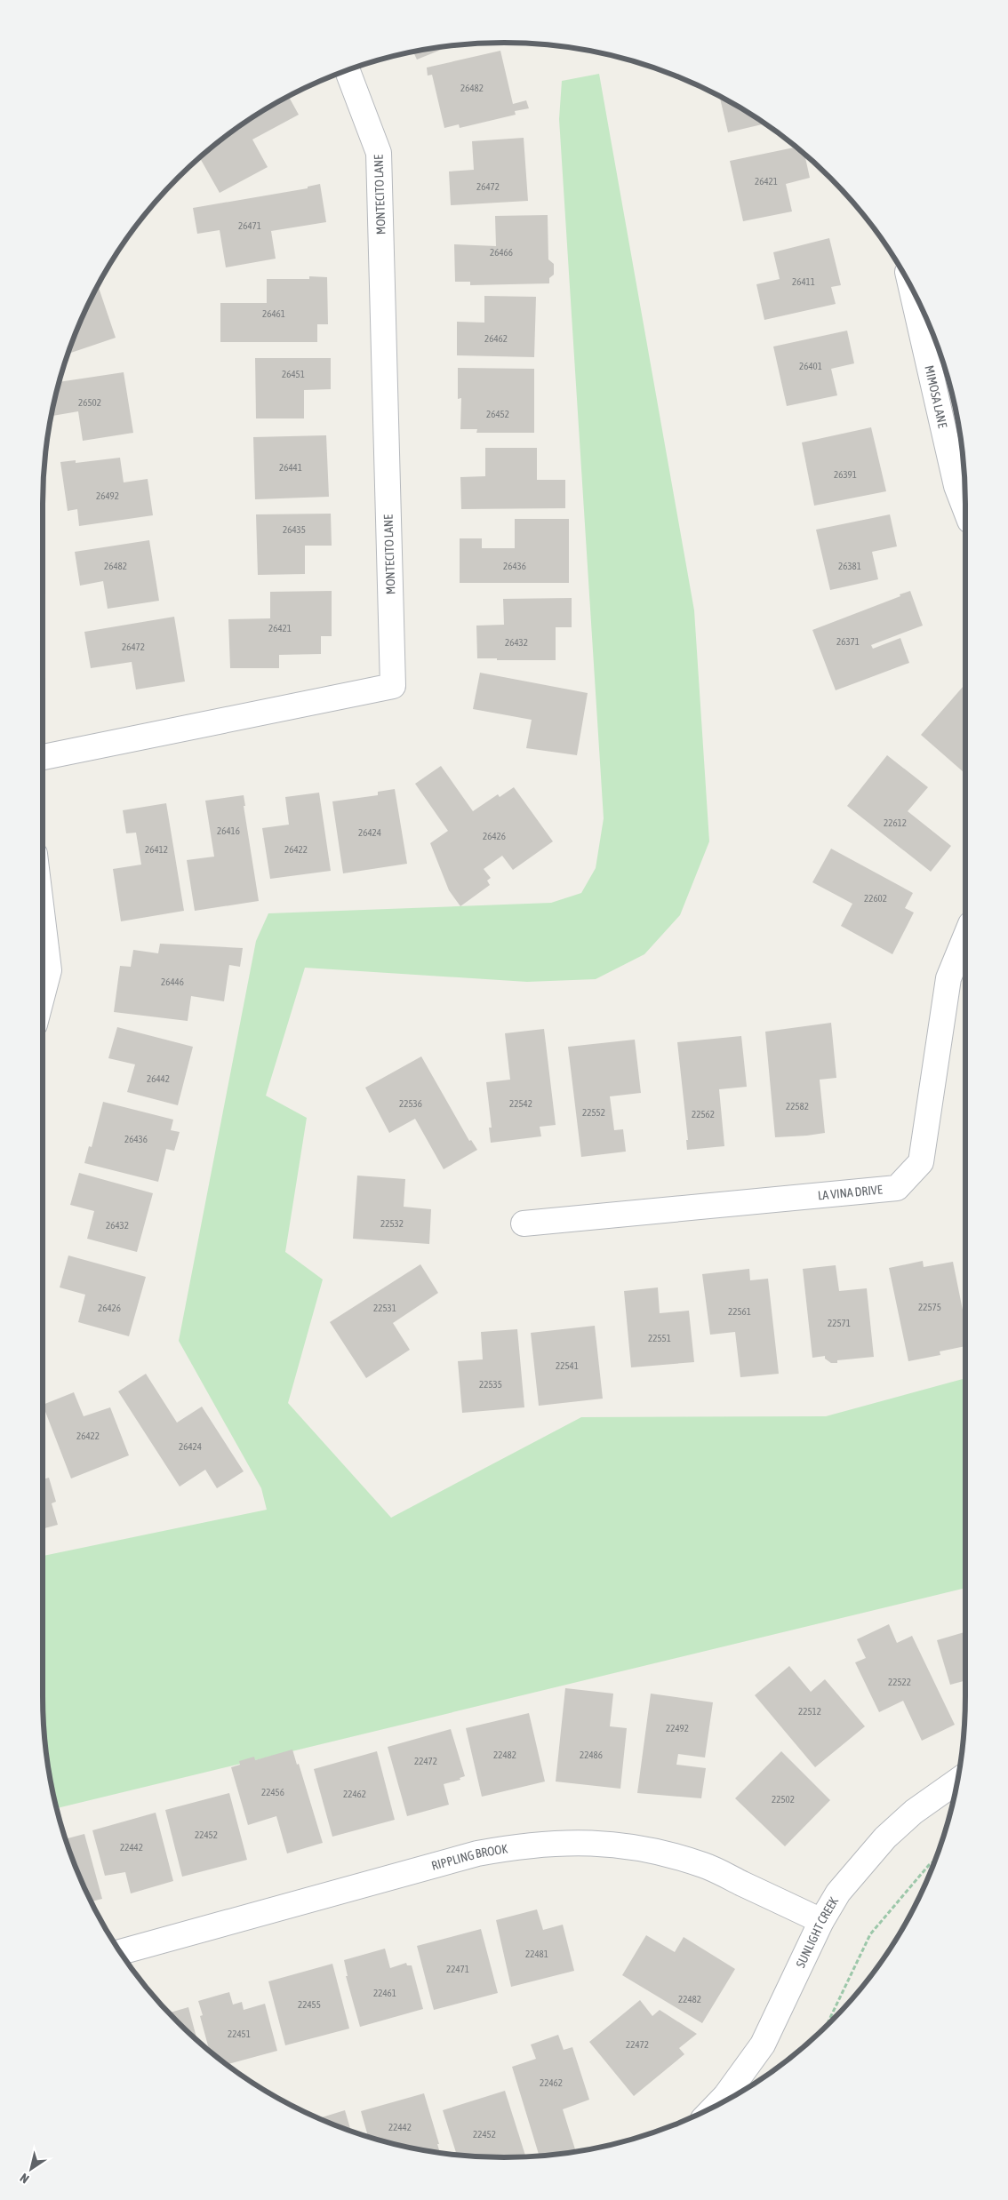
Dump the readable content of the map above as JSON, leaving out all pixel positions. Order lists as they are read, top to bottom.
{
  "streets": {
    "street": [
      "MONTECITO LANE",
      "MIMOSA LANE",
      "LA VINA DRIVE",
      "RIPPLING BROOK",
      "SUNLIGHT CREEK"
    ]
  },
  "crossings": [
    ["RIPPLING BROOK", "SUNLIGHT CREEK"]
  ],
  "house_numbers": [
    "26482",
    "26421",
    "26472",
    "26471",
    "26466",
    "26411",
    "26461",
    "26462",
    "26401",
    "26451",
    "26502",
    "26452",
    "26441",
    "26391",
    "26492",
    "26435",
    "26482",
    "26436",
    "26381",
    "26421",
    "26371",
    "26432",
    "26472",
    "22612",
    "26416",
    "26424",
    "26426",
    "26412",
    "26422",
    "22602",
    "26446",
    "26442",
    "22536",
    "22542",
    "22582",
    "22552",
    "22562",
    "26436",
    "22532",
    "26432",
    "22575",
    "26426",
    "22531",
    "22561",
    "22571",
    "22551",
    "22541",
    "22535",
    "26422",
    "26424",
    "22522",
    "22512",
    "22492",
    "22482",
    "22486",
    "22472",
    "22456",
    "22462",
    "22502",
    "22452",
    "22442",
    "22481",
    "22471",
    "22461",
    "22482",
    "22455",
    "22451",
    "22472",
    "22462",
    "22442",
    "22452"
  ],
  "north": "bottom left"
}
